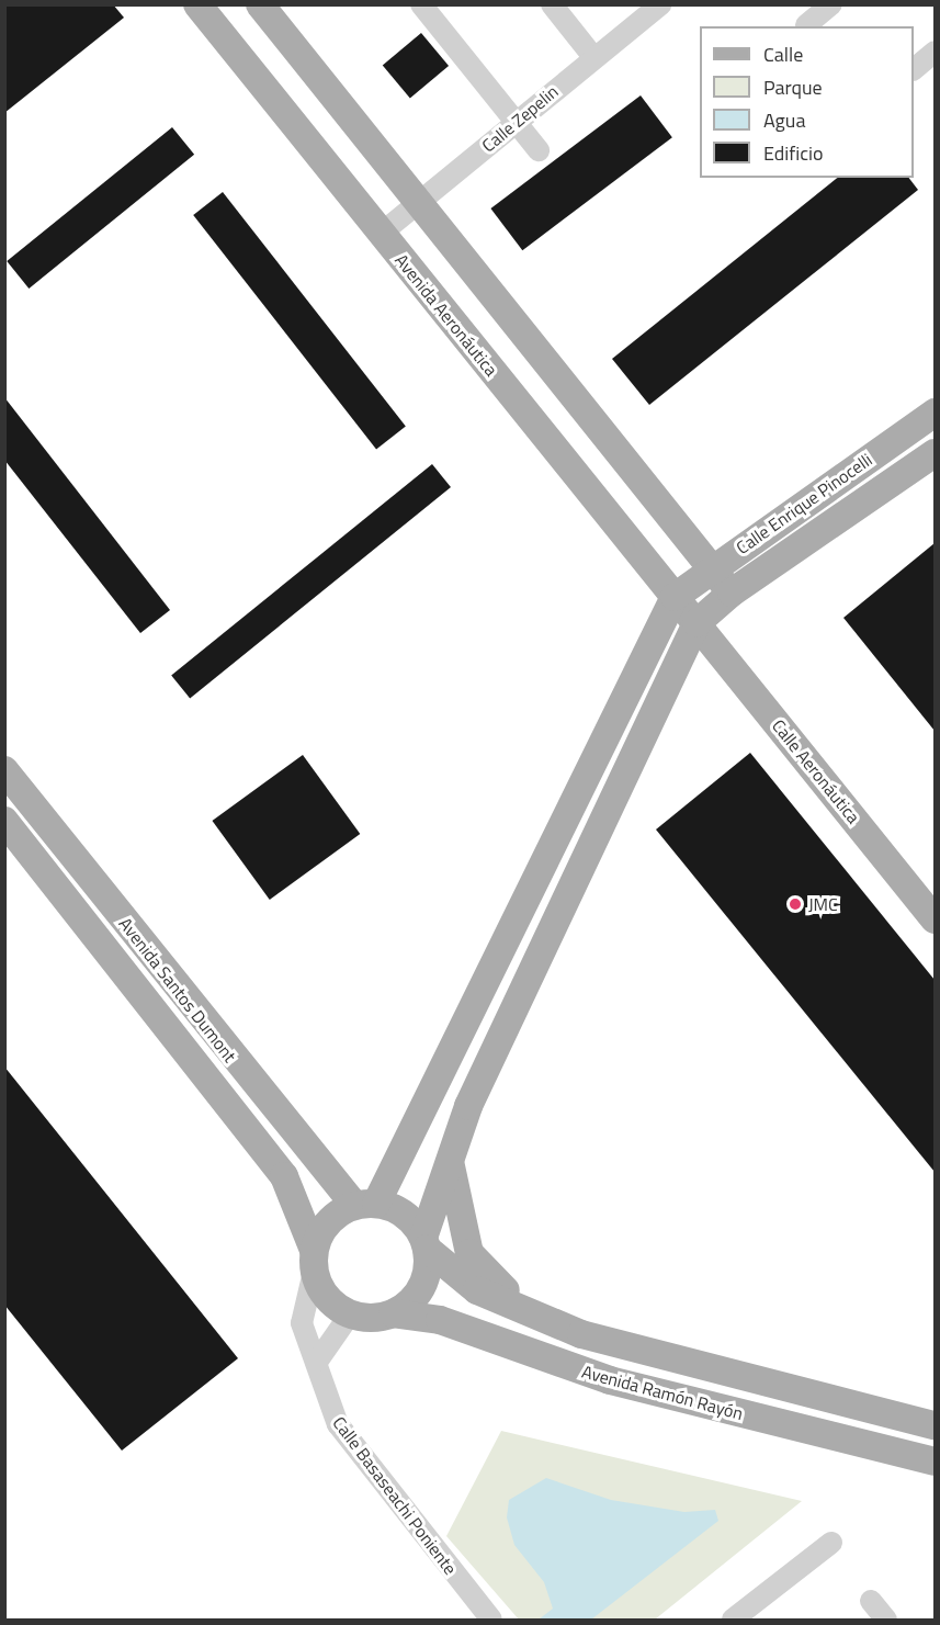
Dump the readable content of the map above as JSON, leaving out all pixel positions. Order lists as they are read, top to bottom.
{
  "streets": {
    "main road": [
      "Avenida Aeronáutica",
      "Calle Enrique Pinocelli",
      "Calle Aeronáutica",
      "Avenida Santos Dumont",
      "Avenida Ramón Rayón"
    ],
    "street": ["Calle Zepelin", "Calle Basaseachi Poniente"]
  },
  "crossings": [
    ["Calle Zepelin", "Avenida Aeronáutica"],
    ["Avenida Aeronáutica", "Calle Enrique Pinocelli"],
    ["Avenida Aeronáutica", "Calle Aeronáutica"],
    ["Calle Enrique Pinocelli", "Calle Aeronáutica"],
    ["Avenida Santos Dumont", "Avenida Ramón Rayón"],
    ["Avenida Santos Dumont", "Calle Basaseachi Poniente"],
    ["Avenida Ramón Rayón", "Calle Basaseachi Poniente"]
  ],
  "places": ["JMC"],
  "legend": [
    "Calle",
    "Parque",
    "Agua",
    "Edificio"
  ]
}
